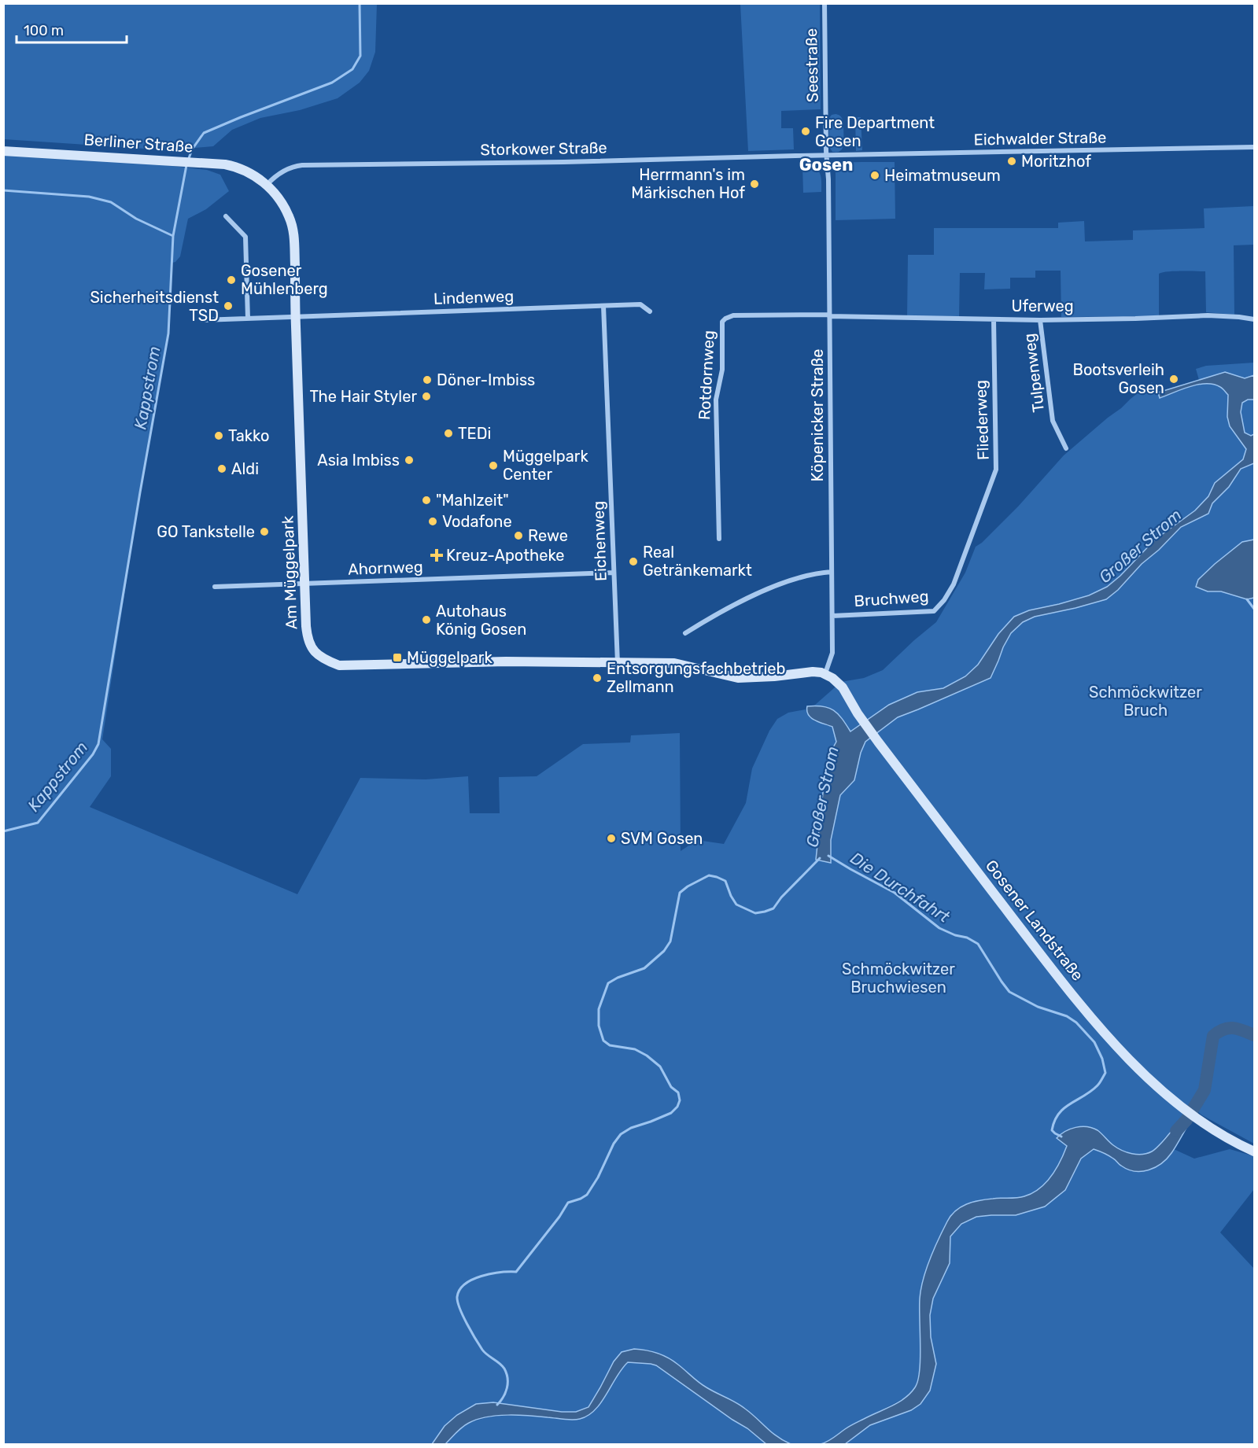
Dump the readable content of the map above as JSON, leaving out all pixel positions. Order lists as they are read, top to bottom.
{
  "streets": {
    "main road": ["Berliner Straße", "Am Müggelpark", "Gosener Landstraße"],
    "street": [
      "Seestraße",
      "Eichwalder Straße",
      "Storkower Straße",
      "Lindenweg",
      "Uferweg",
      "Tulpenweg",
      "Rotdornweg",
      "Köpenicker Straße",
      "Fliederweg",
      "Eichenweg",
      "Ahornweg",
      "Bruchweg"
    ]
  },
  "crossings": [
    ["Seestraße", "Eichwalder Straße"],
    ["Seestraße", "Storkower Straße"],
    ["Seestraße", "Köpenicker Straße"],
    ["Eichwalder Straße", "Storkower Straße"],
    ["Eichwalder Straße", "Köpenicker Straße"],
    ["Berliner Straße", "Storkower Straße"],
    ["Berliner Straße", "Am Müggelpark"],
    ["Storkower Straße", "Köpenicker Straße"],
    ["Storkower Straße", "Am Müggelpark"],
    ["Lindenweg", "Eichenweg"],
    ["Lindenweg", "Am Müggelpark"],
    ["Uferweg", "Tulpenweg"],
    ["Uferweg", "Rotdornweg"],
    ["Uferweg", "Köpenicker Straße"],
    ["Uferweg", "Fliederweg"],
    ["Rotdornweg", "Köpenicker Straße"],
    ["Köpenicker Straße", "Am Müggelpark"],
    ["Köpenicker Straße", "Bruchweg"],
    ["Köpenicker Straße", "Gosener Landstraße"],
    ["Fliederweg", "Bruchweg"],
    ["Eichenweg", "Ahornweg"],
    ["Eichenweg", "Am Müggelpark"],
    ["Ahornweg", "Am Müggelpark"],
    ["Am Müggelpark", "Gosener Landstraße"]
  ],
  "districts": ["Gosen"],
  "water": ["Kappstrom", "Großer Strom", "Die Durchfahrt"],
  "parks": ["Schmöckwitzer Bruch", "Schmöckwitzer Bruchwiesen"],
  "places": {
    "other": [
      "Fire Department Gosen",
      "Moritzhof",
      "Heimatmuseum",
      "Herrmann's im Märkischen Hof",
      "Gosener Mühlenberg",
      "Sicherheitsdienst TSD",
      "Bootsverleih Gosen",
      "Döner-Imbiss",
      "The Hair Styler",
      "TEDi",
      "Takko",
      "Asia Imbiss",
      "Müggelpark Center",
      "Aldi",
      "\"Mahlzeit\"",
      "Vodafone",
      "GO Tankstelle",
      "Rewe",
      "Real Getränkemarkt",
      "Autohaus König Gosen",
      "Entsorgungsfachbetrieb Zellmann",
      "SVM Gosen"
    ],
    "health": ["Kreuz-Apotheke"],
    "transit": ["Müggelpark"]
  },
  "scale_bar": "100 m"
}
